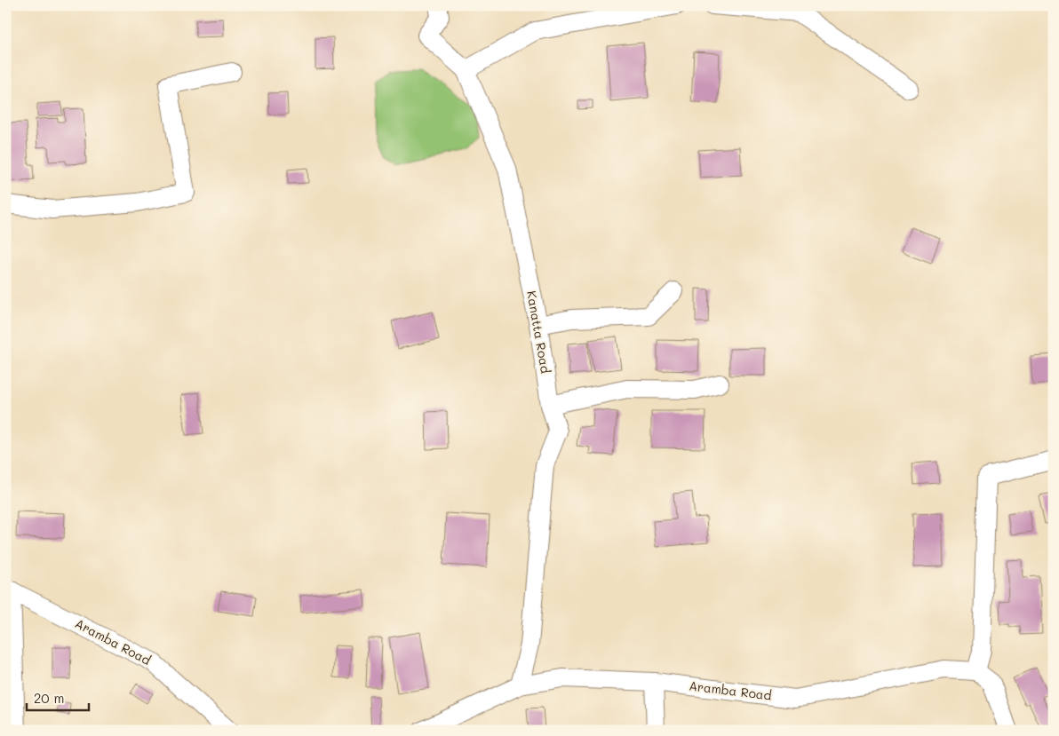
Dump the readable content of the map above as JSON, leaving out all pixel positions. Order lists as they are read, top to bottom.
{
  "streets": {
    "street": ["Kanatta Road", "Aramba Road"]
  },
  "crossings": [
    ["Kanatta Road", "Aramba Road"]
  ],
  "scale_bar": "20 m"
}
